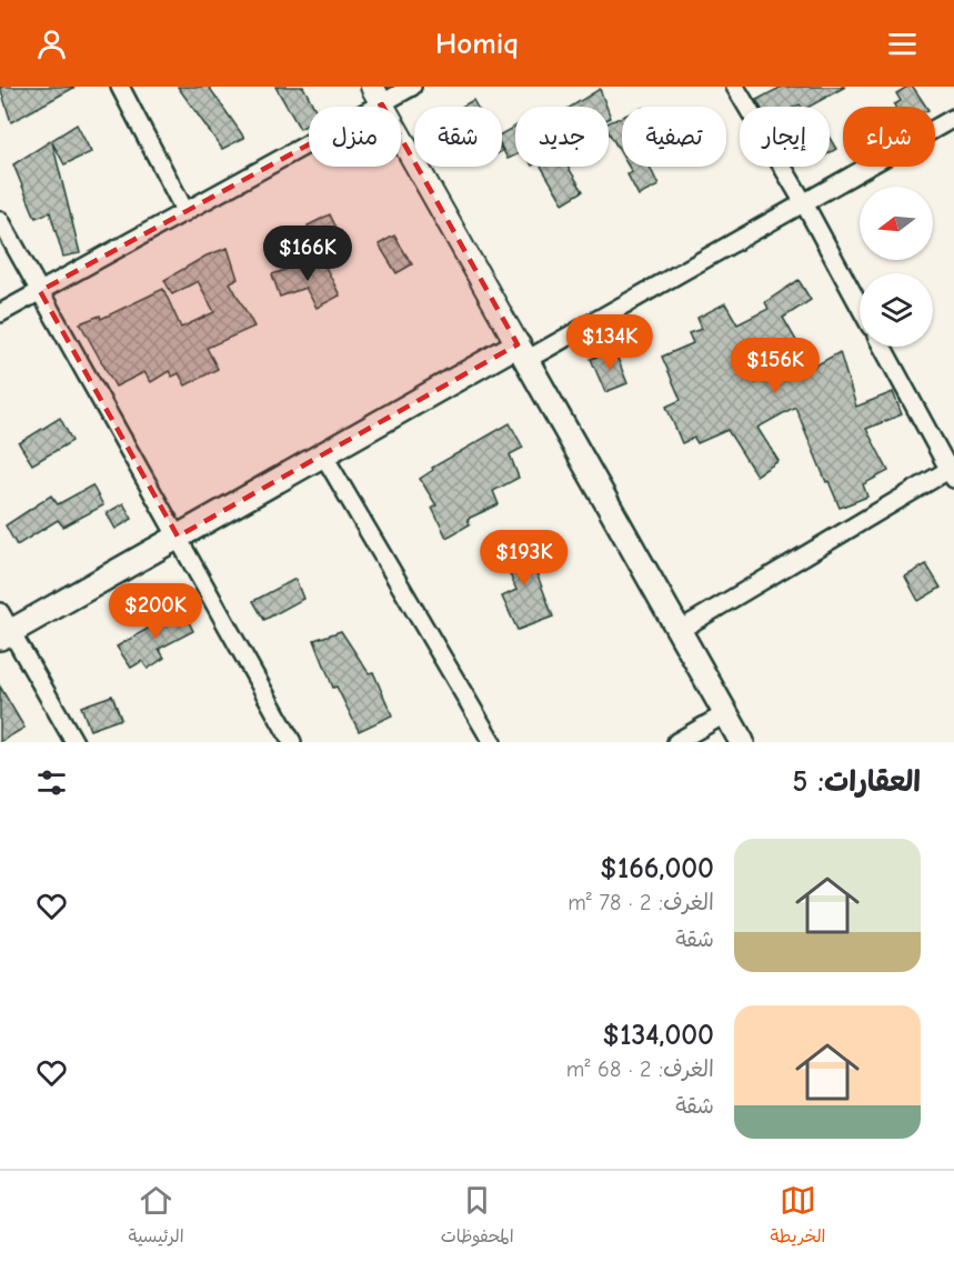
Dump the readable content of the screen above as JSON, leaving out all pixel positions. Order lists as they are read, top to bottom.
{
  "north": "left",
  "page": {
    "header": "Homiq",
    "chip": [
      "شراء",
      "إيجار",
      "تصفية",
      "جديد",
      "شقة",
      "منزل"
    ],
    "price": [
      "$166K",
      "$134K",
      "$156K",
      "$193K",
      "$200K"
    ],
    "heading": "العقارات: 5",
    "list": [
      {
        "name": "$166,000",
        "note": "الغرف: 2 · 78 m² · شقة"
      },
      {
        "name": "$134,000",
        "note": "الغرف: 2 · 68 m² · شقة"
      }
    ],
    "tabs": ["الخريطة", "المحفوظات", "الرئيسية"]
  }
}
